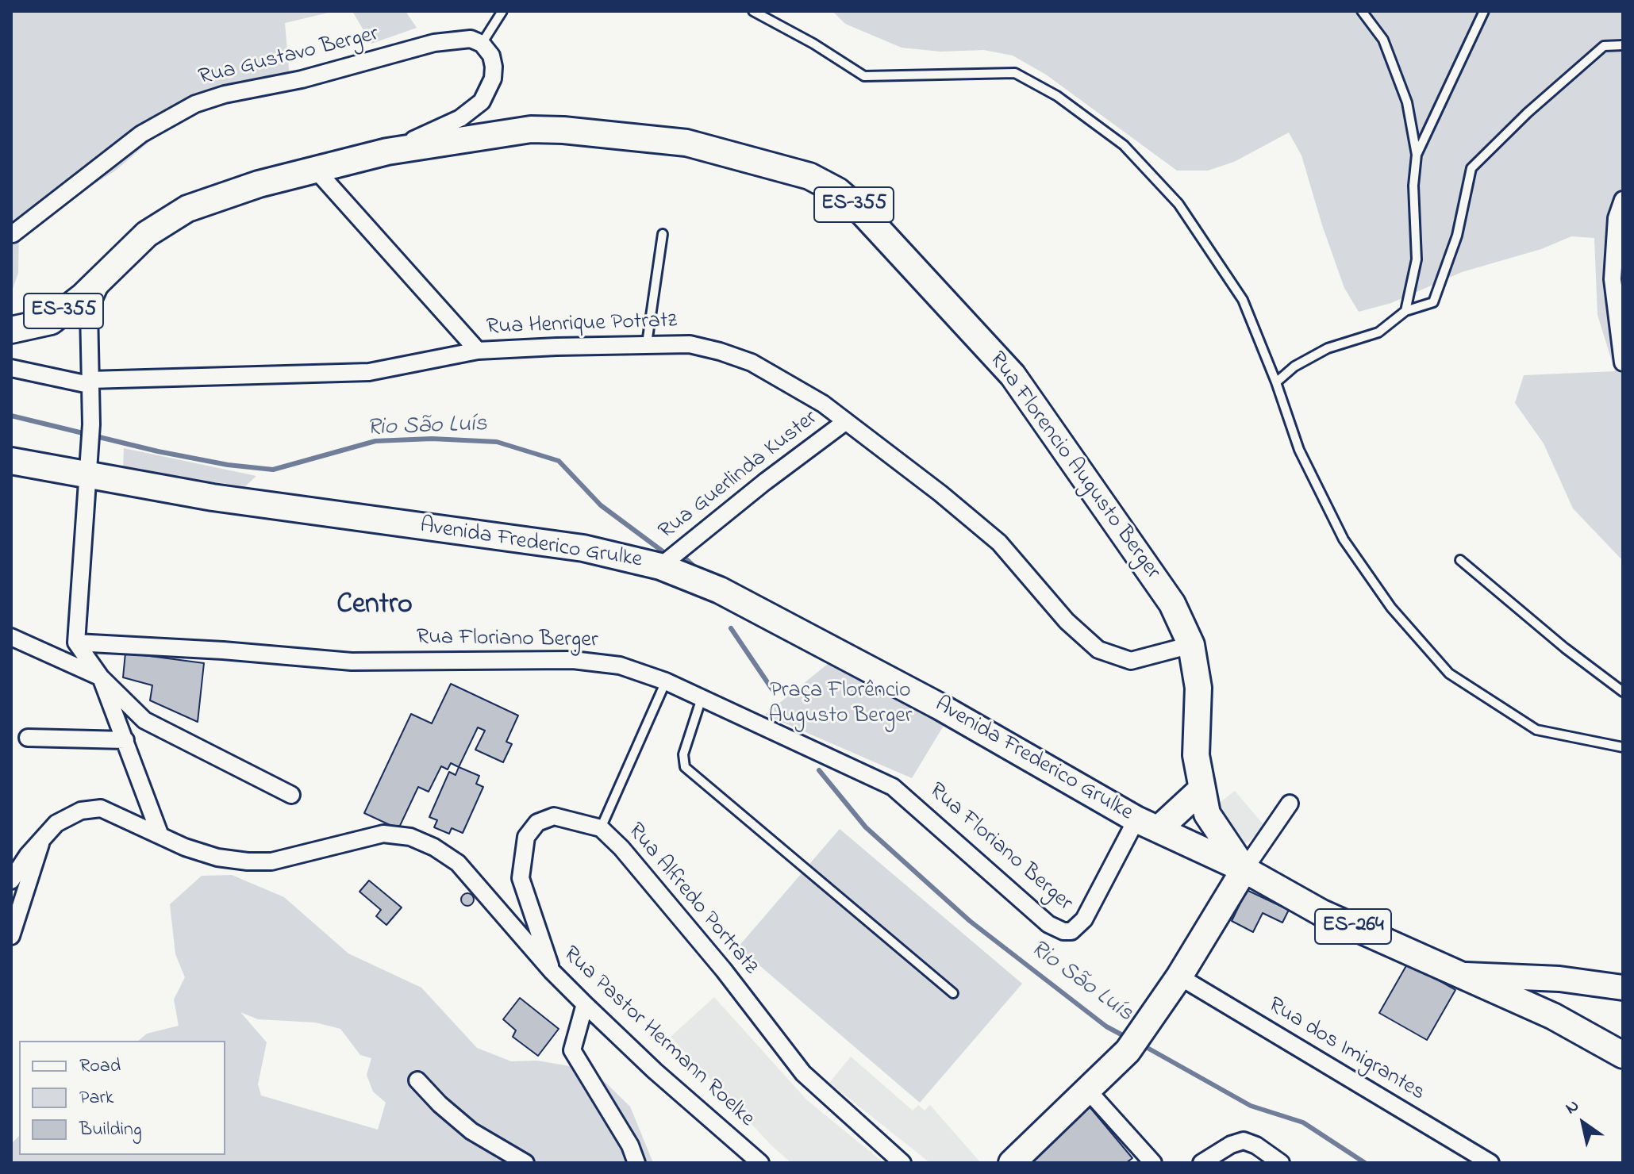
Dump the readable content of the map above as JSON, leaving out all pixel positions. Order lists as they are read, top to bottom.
{
  "streets": {
    "main road": [
      "ES-355",
      "Rua Florencio Augusto Berger",
      "Avenida Frederico Grulke",
      "ES-264"
    ],
    "street": [
      "Rua Gustavo Berger",
      "Rua Henrique Potratz",
      "Rua Guerlinda Kuster",
      "Rua Floriano Berger",
      "Rua Alfredo Portratz",
      "Rua Pastor Hermann Roelke",
      "Rua dos Imigrantes"
    ]
  },
  "crossings": [
    ["Rua Henrique Potratz", "Rua Florencio Augusto Berger"],
    ["Rua Henrique Potratz", "Rua Guerlinda Kuster"],
    ["Rua Florencio Augusto Berger", "Avenida Frederico Grulke"],
    ["Rua Guerlinda Kuster", "Avenida Frederico Grulke"],
    ["Avenida Frederico Grulke", "Rua Floriano Berger"],
    ["Rua Alfredo Portratz", "Rua Pastor Hermann Roelke"]
  ],
  "districts": ["Centro"],
  "water": ["Rio São Luís"],
  "parks": ["Praça Florêncio Augusto Berger"],
  "legend": ["Road", "Park", "Building"],
  "north": "top left"
}
